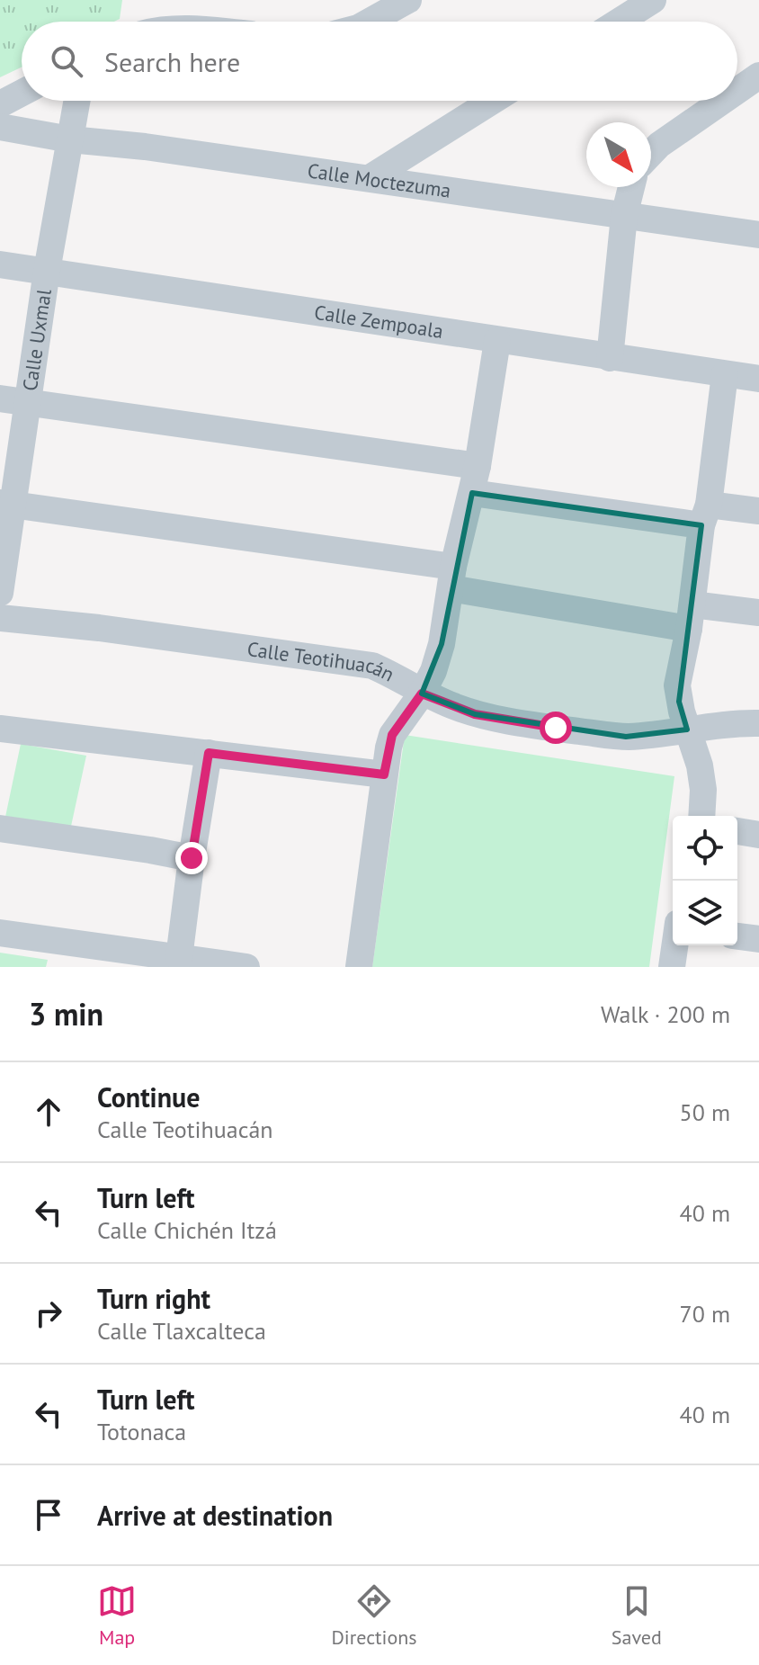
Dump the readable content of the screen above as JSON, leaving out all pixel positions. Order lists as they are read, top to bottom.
{
  "streets": {
    "street": [
      "Calle Moctezuma",
      "Calle Zempoala",
      "Calle Uxmal",
      "Calle Teotihuacán"
    ]
  },
  "crossings": [
    ["Calle Moctezuma", "Calle Uxmal"],
    ["Calle Zempoala", "Calle Uxmal"]
  ],
  "north": "bottom right",
  "page": {
    "search": "Search here",
    "heading": ["3 min", "Walk · 200 m"],
    "list": [
      ["Continue", "Calle Teotihuacán", "50 m"],
      ["Turn left", "Calle Chichén Itzá", "40 m"],
      ["Turn right", "Calle Tlaxcalteca", "70 m"],
      ["Turn left", "Totonaca", "40 m"],
      "Arrive at destination"
    ],
    "nav": ["Map", "Directions", "Saved"]
  }
}
